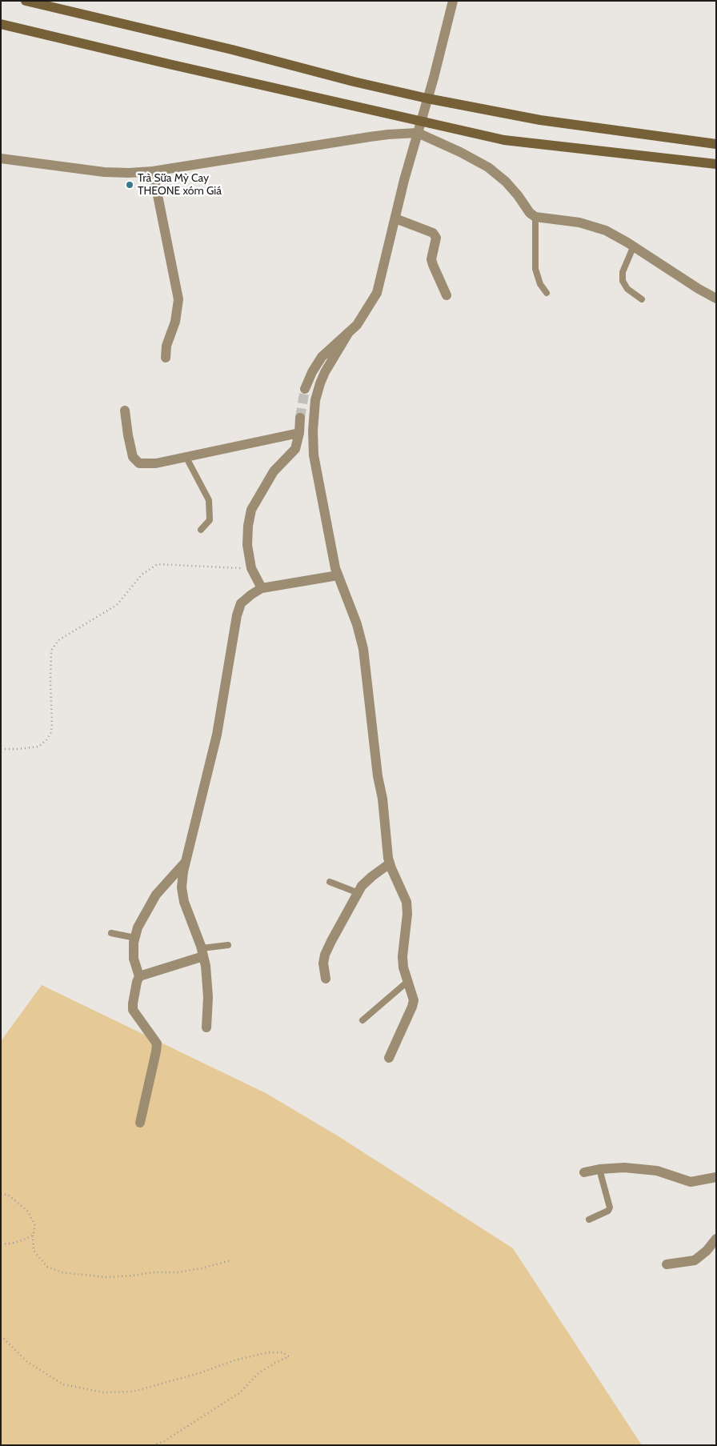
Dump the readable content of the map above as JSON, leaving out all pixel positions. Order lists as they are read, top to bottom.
{
  "places": ["Trà Sữa Mỳ Cay THEONE xóm Giá"]
}
